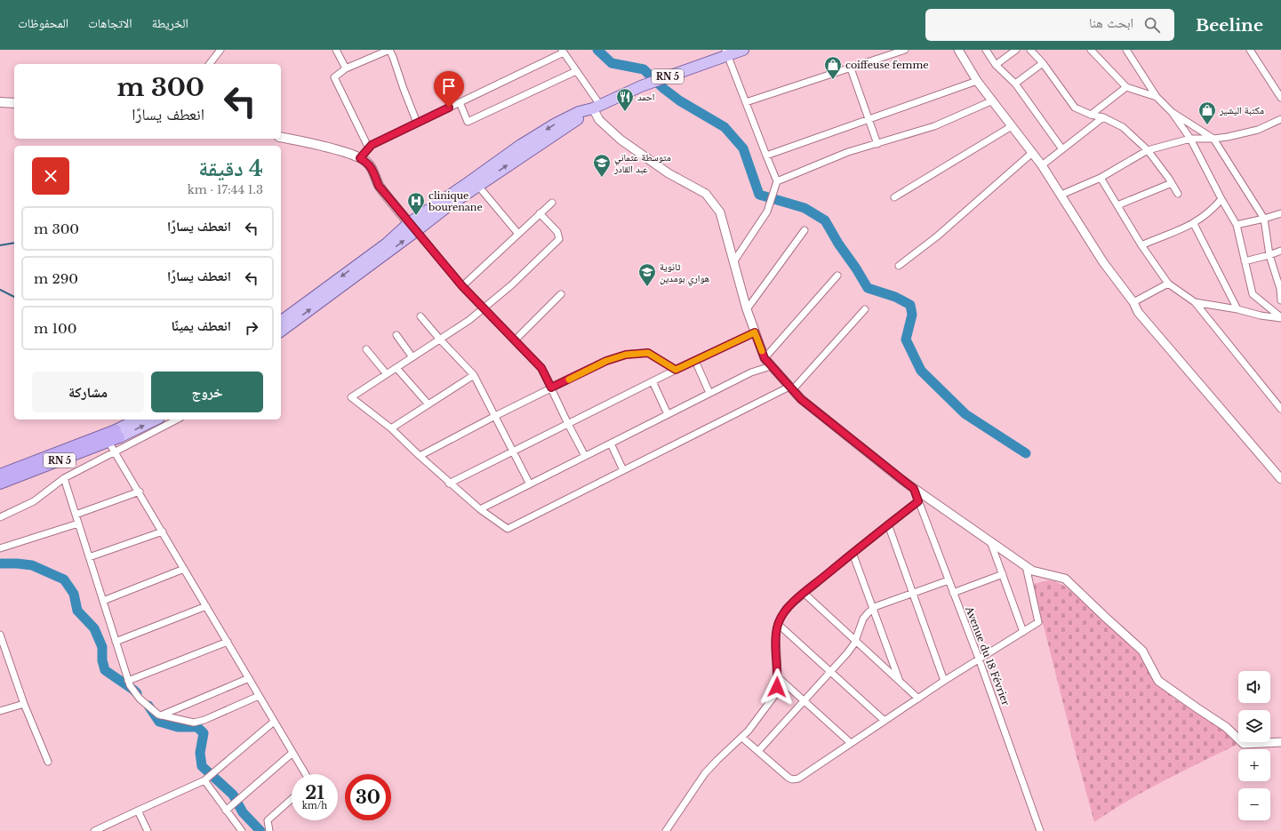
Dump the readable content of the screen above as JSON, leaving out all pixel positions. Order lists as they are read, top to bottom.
{
  "streets": {
    "highway": ["RN 5"],
    "street": ["Avenue du 18 Février"]
  },
  "places": {
    "shop": ["coiffeuse femme", "مكتبة اليشير"],
    "restaurant": ["احمد"],
    "school or university": ["متوسطة عثماني عبد القادر", "ثانوية هواري بومدين"],
    "hospital": ["clinique bourenane"]
  },
  "page": {
    "header": "Beeline",
    "search": "ابحث هنا",
    "nav": ["الخريطة", "الاتجاهات", "المحفوظات"],
    "turn": ["300 m", "انعطف يسارًا"],
    "heading": ["4 دقيقة", "1.3 km · 17:44"],
    "list": [
      {
        "name": "انعطف يسارًا",
        "value": "300 m"
      },
      {
        "name": "انعطف يسارًا",
        "value": "290 m"
      },
      {
        "name": "انعطف يمينًا",
        "value": "100 m"
      }
    ],
    "buttons": ["خروج", "مشاركة"],
    "map_buttons": ["+", "−"],
    "speed": "21 km/h",
    "limit": "30"
  }
}
